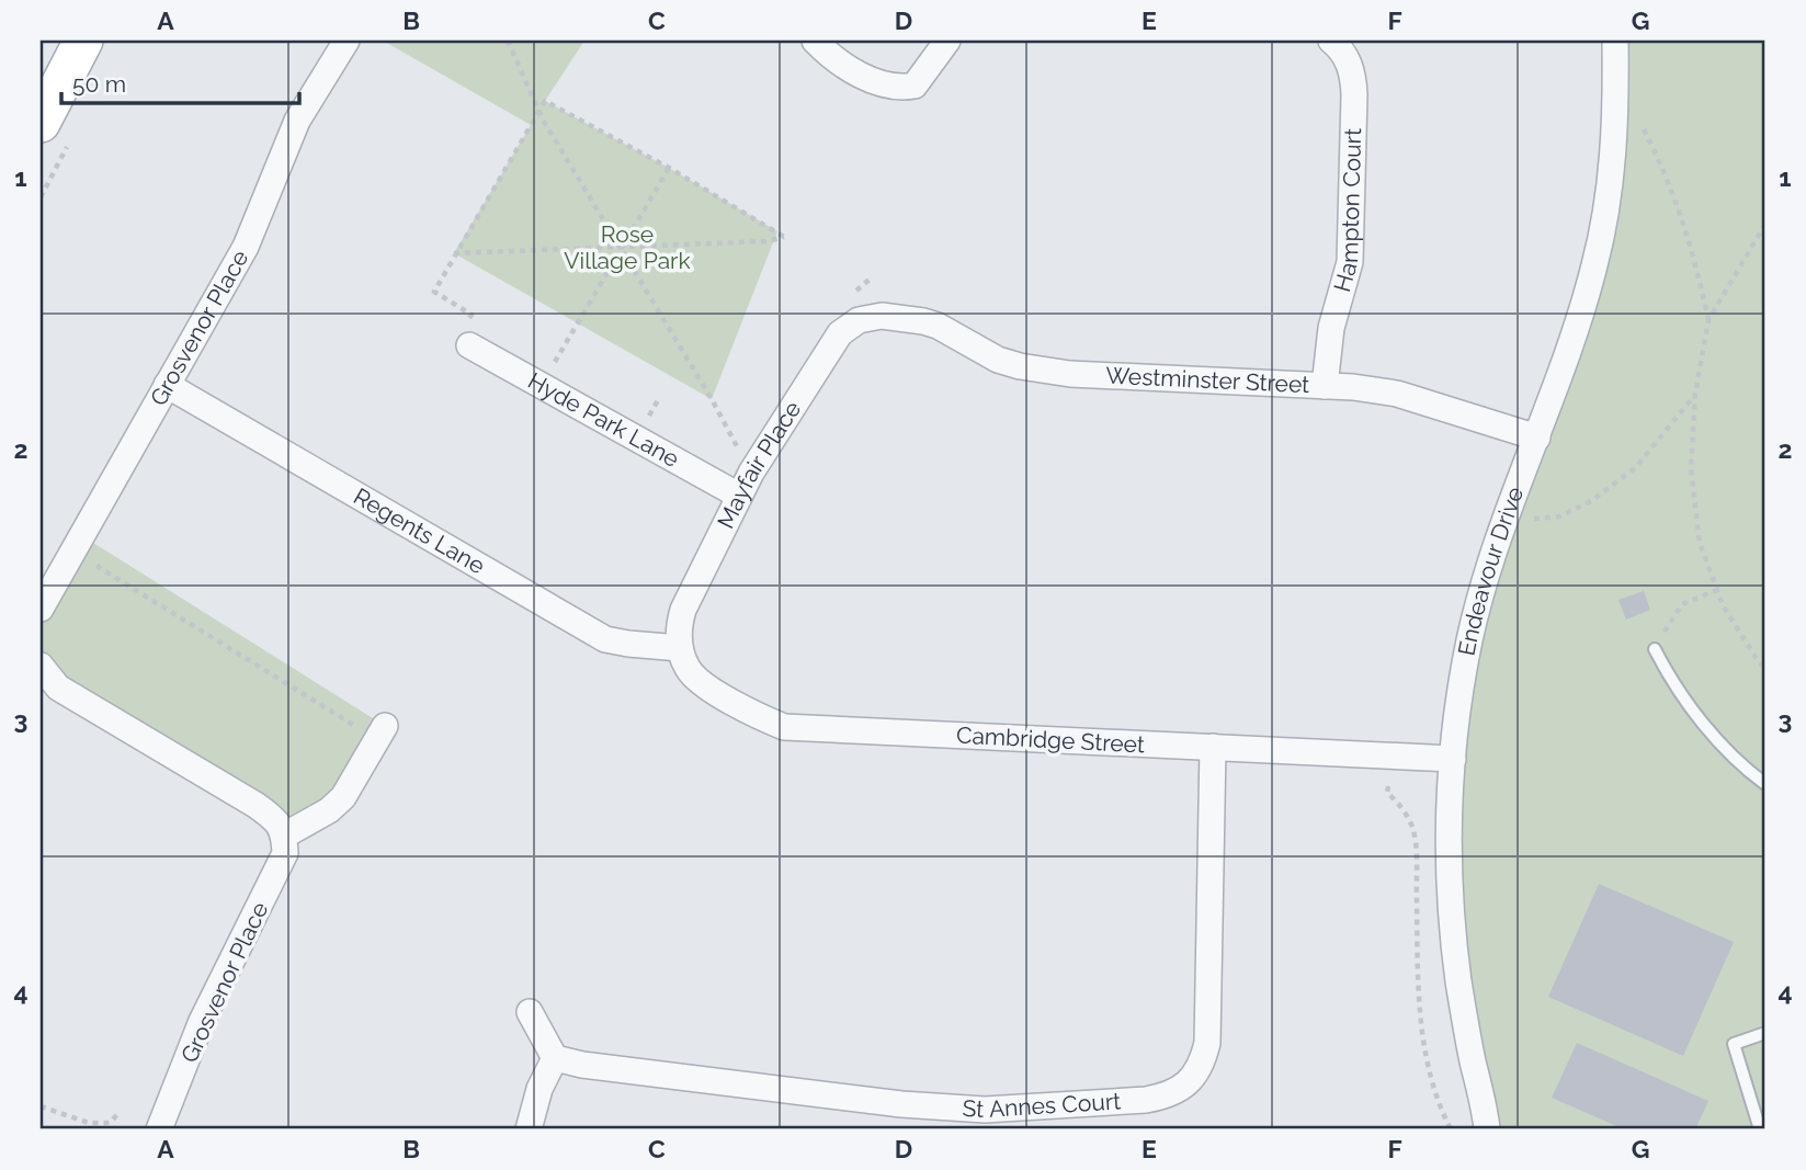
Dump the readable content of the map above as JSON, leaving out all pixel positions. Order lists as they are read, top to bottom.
{
  "streets": {
    "street": [
      "Hampton Court",
      "Grosvenor Place",
      "Westminster Street",
      "Hyde Park Lane",
      "Mayfair Place",
      "Regents Lane",
      "Endeavour Drive",
      "Cambridge Street",
      "St Annes Court"
    ]
  },
  "crossings": [
    ["Hampton Court", "Westminster Street"],
    ["Grosvenor Place", "Regents Lane"],
    ["Westminster Street", "Mayfair Place"],
    ["Westminster Street", "Endeavour Drive"],
    ["Hyde Park Lane", "Mayfair Place"],
    ["Mayfair Place", "Regents Lane"],
    ["Mayfair Place", "Cambridge Street"],
    ["Regents Lane", "Cambridge Street"],
    ["Endeavour Drive", "Cambridge Street"],
    ["Cambridge Street", "St Annes Court"]
  ],
  "parks": ["Rose Village Park"],
  "scale_bar": "50 m",
  "grid": {
    "columns": [
      "A",
      "B",
      "C",
      "D",
      "E",
      "F",
      "G"
    ],
    "rows": [
      "1",
      "2",
      "3",
      "4"
    ]
  }
}
